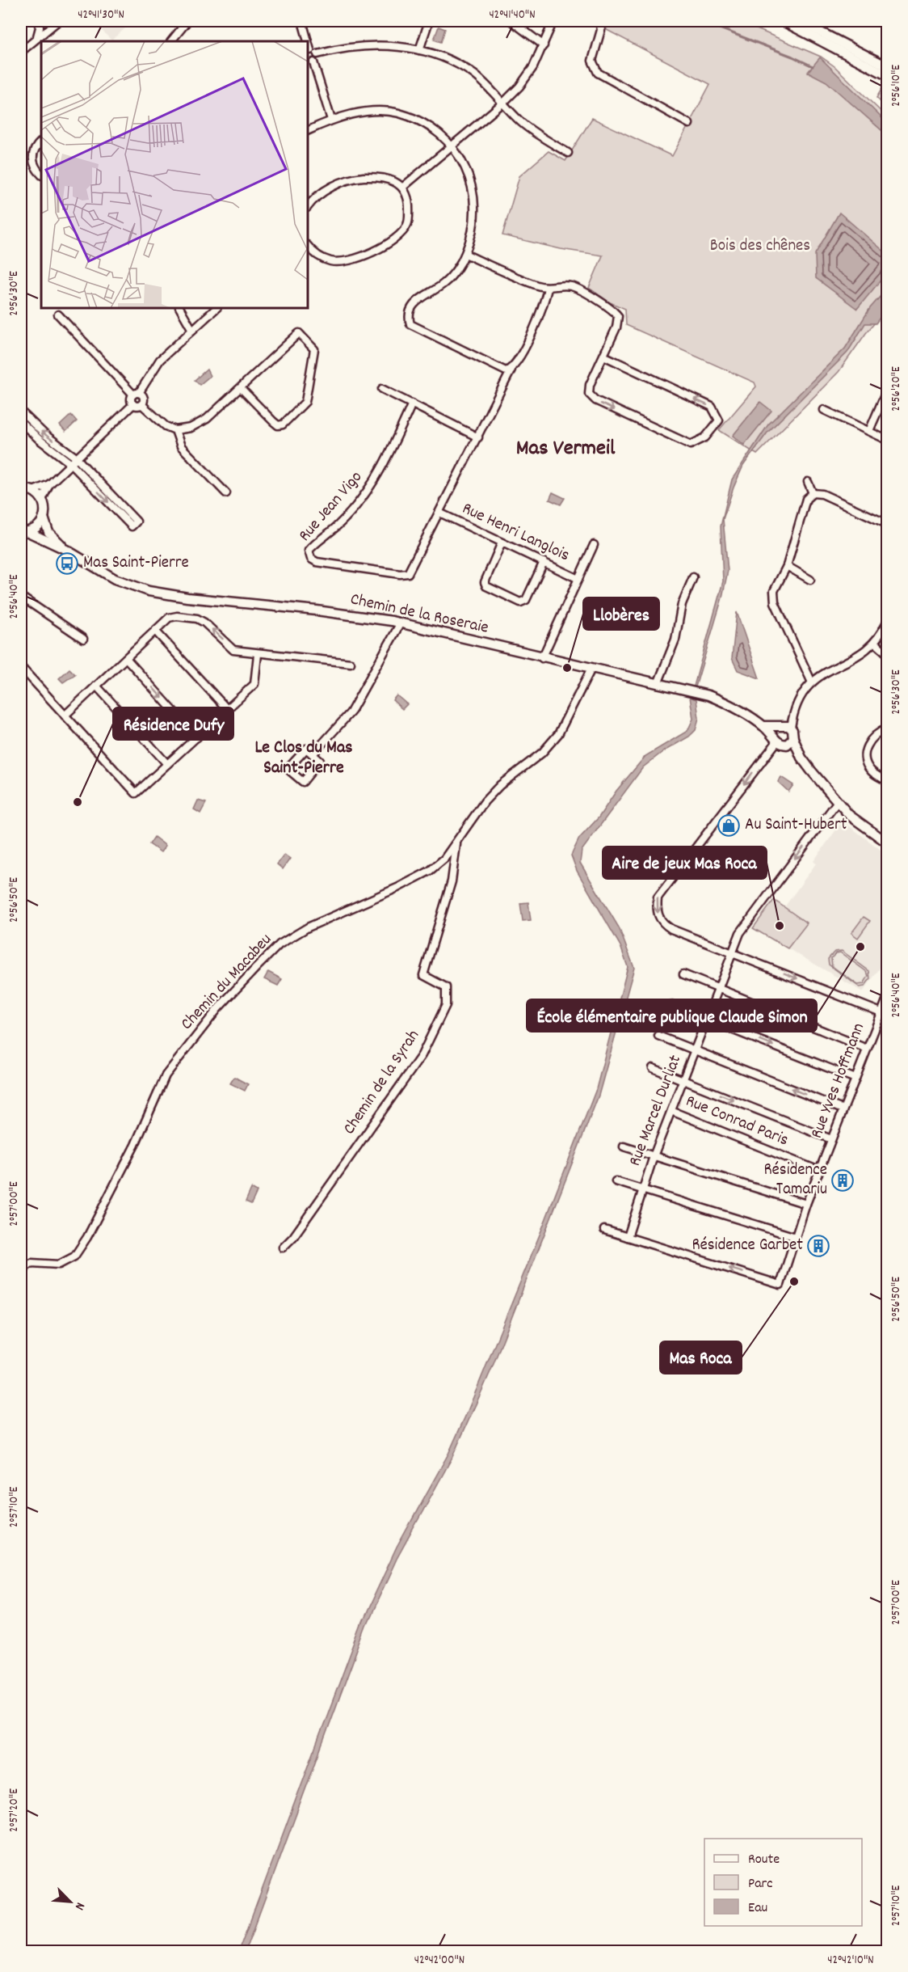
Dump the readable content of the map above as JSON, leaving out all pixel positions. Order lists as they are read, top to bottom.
{
  "streets": {
    "street": [
      "Rue Jean Vigo",
      "Rue Henri Langlois",
      "Chemin de la Roseraie",
      "Chemin du Macabeu",
      "Rue Yves Hoffmann",
      "Chemin de la Syrah",
      "Rue Marcel Durliat",
      "Rue Conrad Paris"
    ]
  },
  "crossings": [
    ["Rue Jean Vigo", "Rue Henri Langlois"],
    ["Chemin de la Roseraie", "Chemin du Macabeu"],
    ["Chemin du Macabeu", "Chemin de la Syrah"],
    ["Rue Yves Hoffmann", "Rue Marcel Durliat"],
    ["Rue Yves Hoffmann", "Rue Conrad Paris"],
    ["Rue Marcel Durliat", "Rue Conrad Paris"]
  ],
  "one_way": ["Rue Marcel Durliat"],
  "districts": ["Mas Vermeil", "Le Clos du Mas Saint-Pierre"],
  "parks": ["Bois des chênes"],
  "places": {
    "bus stop": ["Mas Saint-Pierre"],
    "other": [
      "Llobères",
      "Résidence Dufy",
      "Aire de jeux Mas Roca",
      "École élémentaire publique Claude Simon",
      "Mas Roca"
    ],
    "shop": ["Au Saint-Hubert"],
    "building": ["Résidence Tamariu", "Résidence Garbet"]
  },
  "legend": ["Route", "Parc", "Eau"],
  "north": "bottom right",
  "coordinates": [
    "42°41'30\"N",
    "42°41'40\"N",
    "2°56'10\"E",
    "2°56'30\"E",
    "2°56'20\"E",
    "2°56'40\"E",
    "2°56'50\"E",
    "2°57'00\"E",
    "2°57'10\"E",
    "2°57'20\"E",
    "42°42'00\"N",
    "42°42'10\"N"
  ]
}
